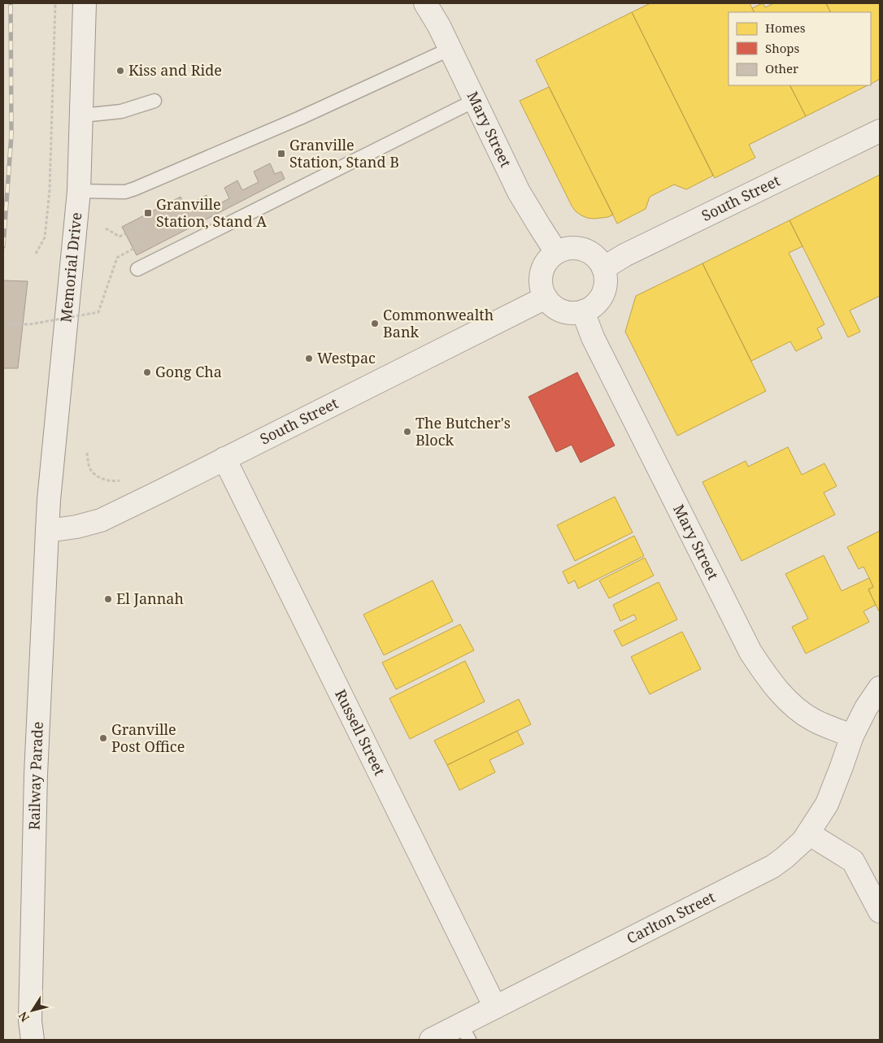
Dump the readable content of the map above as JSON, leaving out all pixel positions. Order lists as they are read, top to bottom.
{
  "streets": {
    "street": [
      "Mary Street",
      "South Street",
      "Memorial Drive",
      "Russell Street",
      "Railway Parade",
      "Carlton Street"
    ]
  },
  "crossings": [
    ["Mary Street", "South Street"],
    ["Mary Street", "Carlton Street"],
    ["South Street", "Memorial Drive"],
    ["South Street", "Russell Street"],
    ["South Street", "Railway Parade"],
    ["Memorial Drive", "Railway Parade"],
    ["Russell Street", "Carlton Street"]
  ],
  "places": {
    "other": [
      "Kiss and Ride",
      "Commonwealth Bank",
      "Westpac",
      "Gong Cha",
      "The Butcher's Block",
      "El Jannah",
      "Granville Post Office"
    ],
    "transit": ["Granville Station, Stand B", "Granville Station, Stand A"]
  },
  "legend": ["Homes", "Shops", "Other"],
  "north": "bottom left"
}
